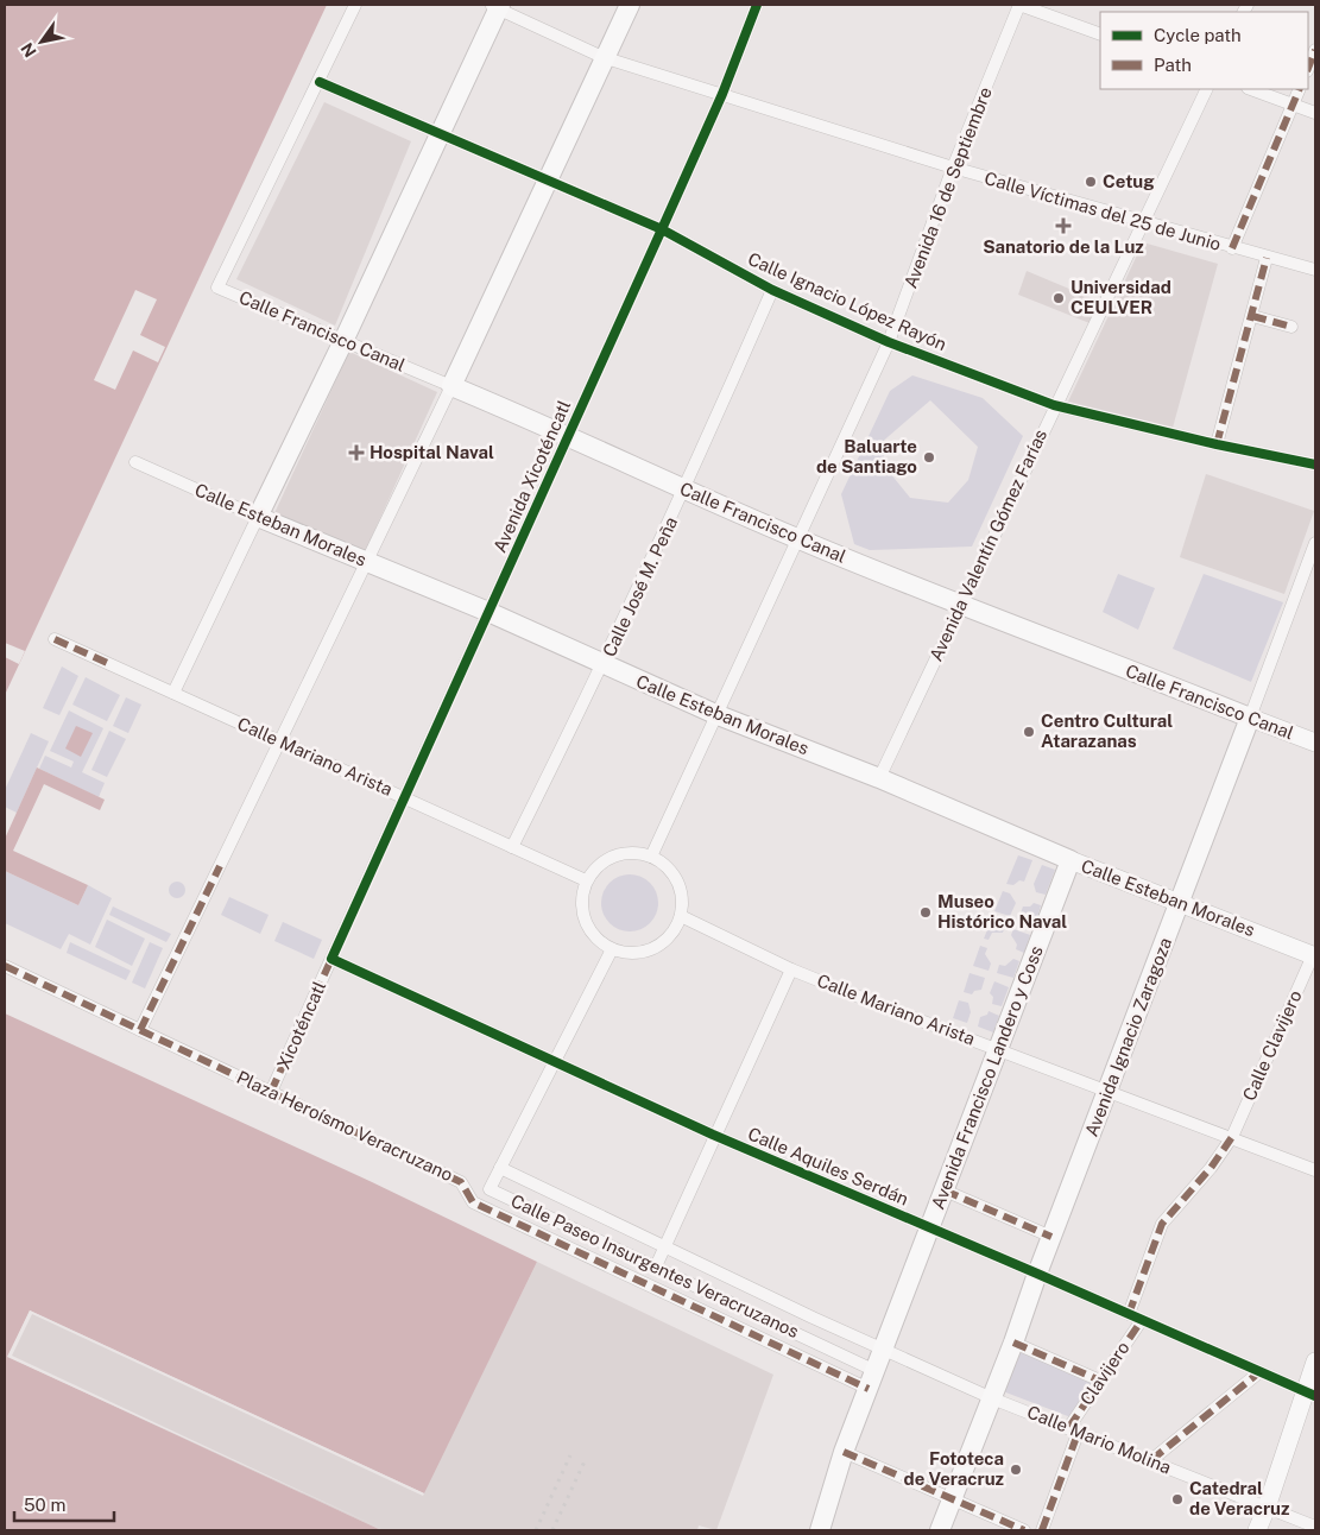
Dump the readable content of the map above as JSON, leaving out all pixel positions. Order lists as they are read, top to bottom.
{
  "streets": {
    "main road": [
      "Calle Francisco Canal",
      "Calle Esteban Morales",
      "Avenida Ignacio Zaragoza",
      "Avenida Francisco Landero y Coss"
    ],
    "street": [
      "Avenida 16 de Septiembre",
      "Calle Víctimas del 25 de Junio",
      "Calle Ignacio López Rayón",
      "Avenida Xicoténcatl",
      "Avenida Valentín Gómez Farías",
      "Calle José M. Peña",
      "Calle Mariano Arista",
      "Xicoténcatl",
      "Calle Clavijero",
      "Plaza Heroísmo Veracruzano",
      "Calle Aquiles Serdán",
      "Calle Paseo Insurgentes Veracruzanos",
      "Clavijero",
      "Calle Mario Molina"
    ]
  },
  "crossings": [
    ["Avenida 16 de Septiembre", "Calle Víctimas del 25 de Junio"],
    ["Avenida 16 de Septiembre", "Calle Ignacio López Rayón"],
    ["Avenida 16 de Septiembre", "Calle Francisco Canal"],
    ["Avenida 16 de Septiembre", "Calle Esteban Morales"],
    ["Avenida 16 de Septiembre", "Calle Mariano Arista"],
    ["Calle Víctimas del 25 de Junio", "Avenida Xicoténcatl"],
    ["Calle Víctimas del 25 de Junio", "Avenida Valentín Gómez Farías"],
    ["Calle Ignacio López Rayón", "Calle Francisco Canal"],
    ["Calle Ignacio López Rayón", "Avenida Xicoténcatl"],
    ["Calle Ignacio López Rayón", "Avenida Valentín Gómez Farías"],
    ["Calle Ignacio López Rayón", "Calle José M. Peña"],
    ["Calle Francisco Canal", "Avenida Xicoténcatl"],
    ["Calle Francisco Canal", "Avenida Valentín Gómez Farías"],
    ["Calle Francisco Canal", "Calle José M. Peña"],
    ["Calle Francisco Canal", "Avenida Ignacio Zaragoza"],
    ["Avenida Xicoténcatl", "Calle Esteban Morales"],
    ["Avenida Xicoténcatl", "Calle Mariano Arista"],
    ["Avenida Xicoténcatl", "Xicoténcatl"],
    ["Avenida Xicoténcatl", "Calle Aquiles Serdán"],
    ["Calle Esteban Morales", "Avenida Valentín Gómez Farías"],
    ["Calle Esteban Morales", "Calle José M. Peña"],
    ["Calle Esteban Morales", "Avenida Ignacio Zaragoza"],
    ["Calle Esteban Morales", "Calle Clavijero"],
    ["Calle Esteban Morales", "Avenida Francisco Landero y Coss"],
    ["Calle José M. Peña", "Calle Mariano Arista"],
    ["Calle Mariano Arista", "Avenida Ignacio Zaragoza"],
    ["Calle Mariano Arista", "Calle Clavijero"],
    ["Calle Mariano Arista", "Avenida Francisco Landero y Coss"],
    ["Xicoténcatl", "Plaza Heroísmo Veracruzano"],
    ["Xicoténcatl", "Calle Aquiles Serdán"],
    ["Avenida Ignacio Zaragoza", "Calle Aquiles Serdán"],
    ["Avenida Ignacio Zaragoza", "Calle Mario Molina"],
    ["Calle Clavijero", "Calle Aquiles Serdán"],
    ["Avenida Francisco Landero y Coss", "Plaza Heroísmo Veracruzano"],
    ["Avenida Francisco Landero y Coss", "Calle Aquiles Serdán"],
    ["Avenida Francisco Landero y Coss", "Calle Paseo Insurgentes Veracruzanos"],
    ["Avenida Francisco Landero y Coss", "Calle Mario Molina"],
    ["Plaza Heroísmo Veracruzano", "Calle Paseo Insurgentes Veracruzanos"],
    ["Calle Aquiles Serdán", "Clavijero"],
    ["Calle Paseo Insurgentes Veracruzanos", "Calle Mario Molina"],
    ["Clavijero", "Calle Mario Molina"]
  ],
  "places": {
    "other": [
      "Cetug",
      "Universidad CEULVER",
      "Baluarte de Santiago",
      "Centro Cultural Atarazanas",
      "Museo Histórico Naval",
      "Fototeca de Veracruz",
      "Catedral de Veracruz"
    ],
    "health": ["Sanatorio de la Luz", "Hospital Naval"]
  },
  "legend": ["Cycle path", "Path"],
  "scale_bar": "50 m",
  "north": "bottom left"
}
